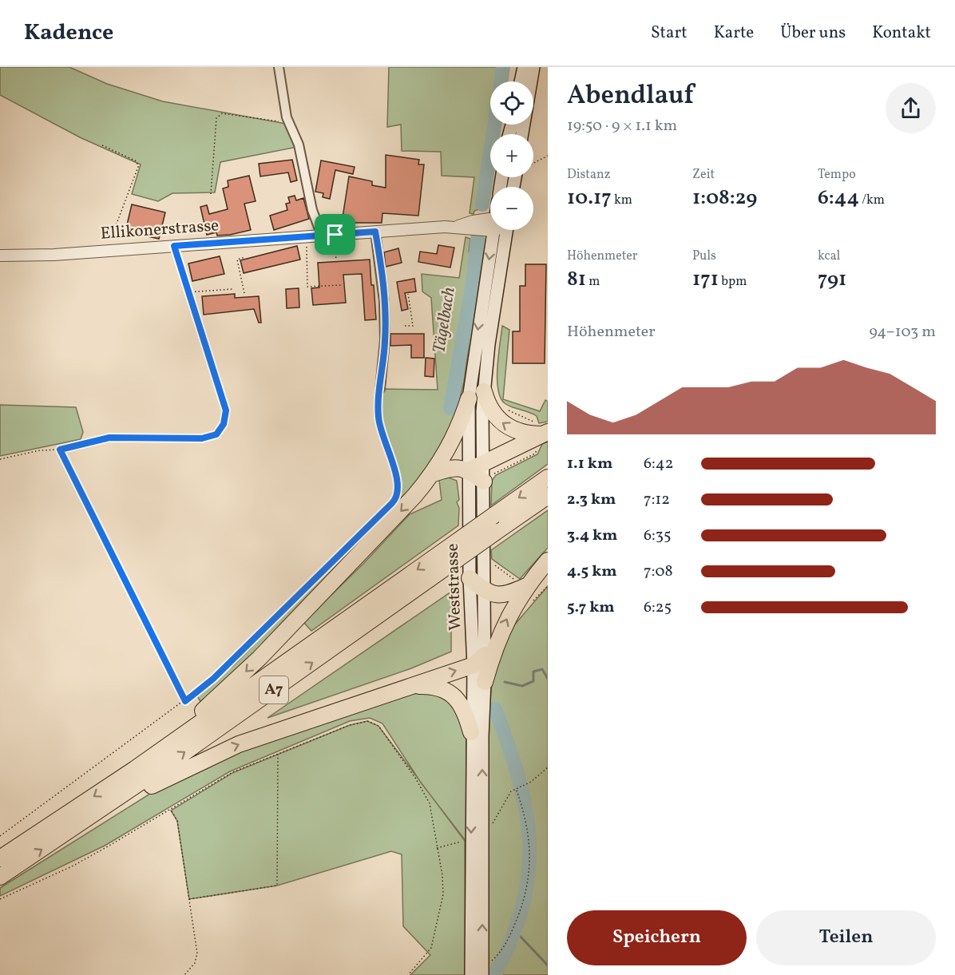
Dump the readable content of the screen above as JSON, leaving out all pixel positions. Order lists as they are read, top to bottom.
{
  "streets": {
    "highway": ["A7"],
    "main road": ["Weststrasse"],
    "street": ["Ellikonerstrasse"]
  },
  "crossings": [
    ["Ellikonerstrasse", "Weststrasse"],
    ["Weststrasse", "A7"]
  ],
  "water": ["Tägelbach"],
  "page": {
    "header": "Kadence",
    "nav": [
      "Start",
      "Karte",
      "Über uns",
      "Kontakt"
    ],
    "heading": ["Abendlauf", "19:50 · 9 × 1.1 km"],
    "map_buttons": ["+", "−"],
    "stats": [
      ["Distanz", "10.17 km"],
      ["Zeit", "1:08:29"],
      ["Tempo", "6:44 /km"],
      ["Höhenmeter", "81 m"],
      ["Puls", "171 bpm"],
      ["kcal", "791"]
    ],
    "chart": ["Höhenmeter", "94–103 m"],
    "list": [
      {
        "name": "1.1 km",
        "note": "6:42"
      },
      {
        "name": "2.3 km",
        "note": "7:12"
      },
      {
        "name": "3.4 km",
        "note": "6:35"
      },
      {
        "name": "4.5 km",
        "note": "7:08"
      },
      {
        "name": "5.7 km",
        "note": "6:25"
      }
    ],
    "buttons": ["Speichern", "Teilen"]
  }
}
